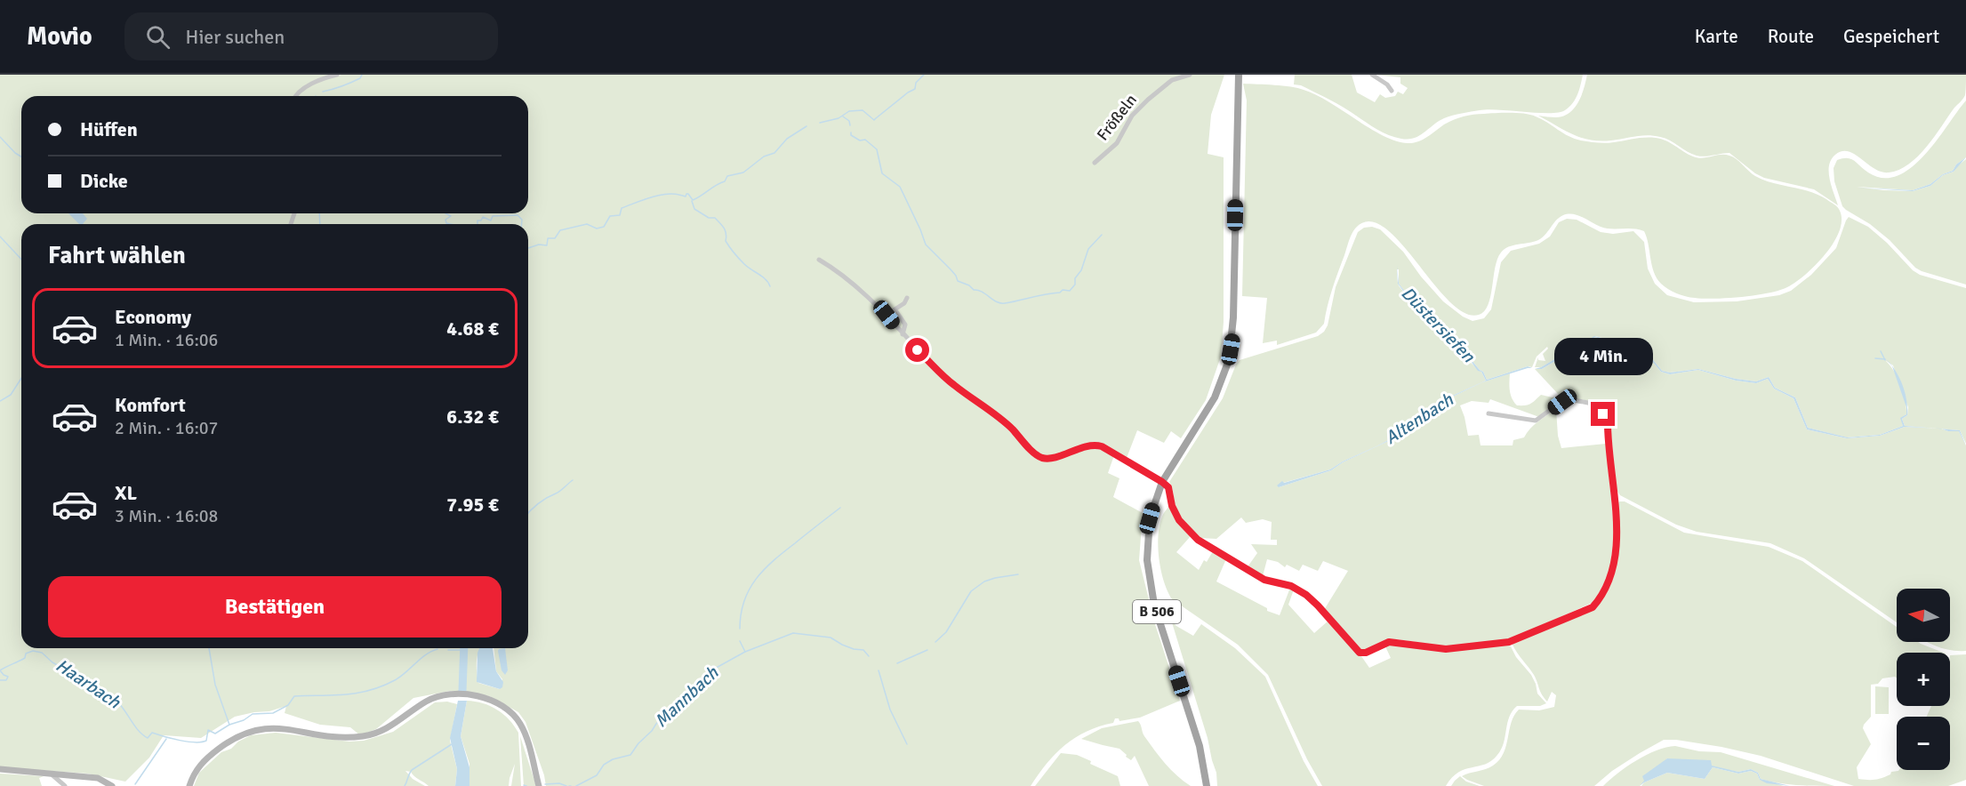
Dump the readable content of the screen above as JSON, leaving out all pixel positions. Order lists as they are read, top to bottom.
{
  "streets": {
    "main road": ["B 506"],
    "street": ["Frößeln"]
  },
  "water": [
    "Düstersiefen",
    "Altenbach",
    "Haarbach",
    "Mannbach"
  ],
  "north": "left",
  "page": {
    "header": "Movio",
    "search": "Hier suchen",
    "nav": ["Karte", "Route", "Gespeichert"],
    "banner": ["Hüffen", "Dicke"],
    "heading": "Fahrt wählen",
    "list": [
      {
        "name": "Economy",
        "note": "1 Min. · 16:06",
        "value": "4.68 €"
      },
      {
        "name": "Komfort",
        "note": "2 Min. · 16:07",
        "value": "6.32 €"
      },
      {
        "name": "XL",
        "note": "3 Min. · 16:08",
        "value": "7.95 €"
      }
    ],
    "bubble": "4 Min.",
    "buttons": "Bestätigen",
    "map_buttons": ["+", "−"]
  }
}
